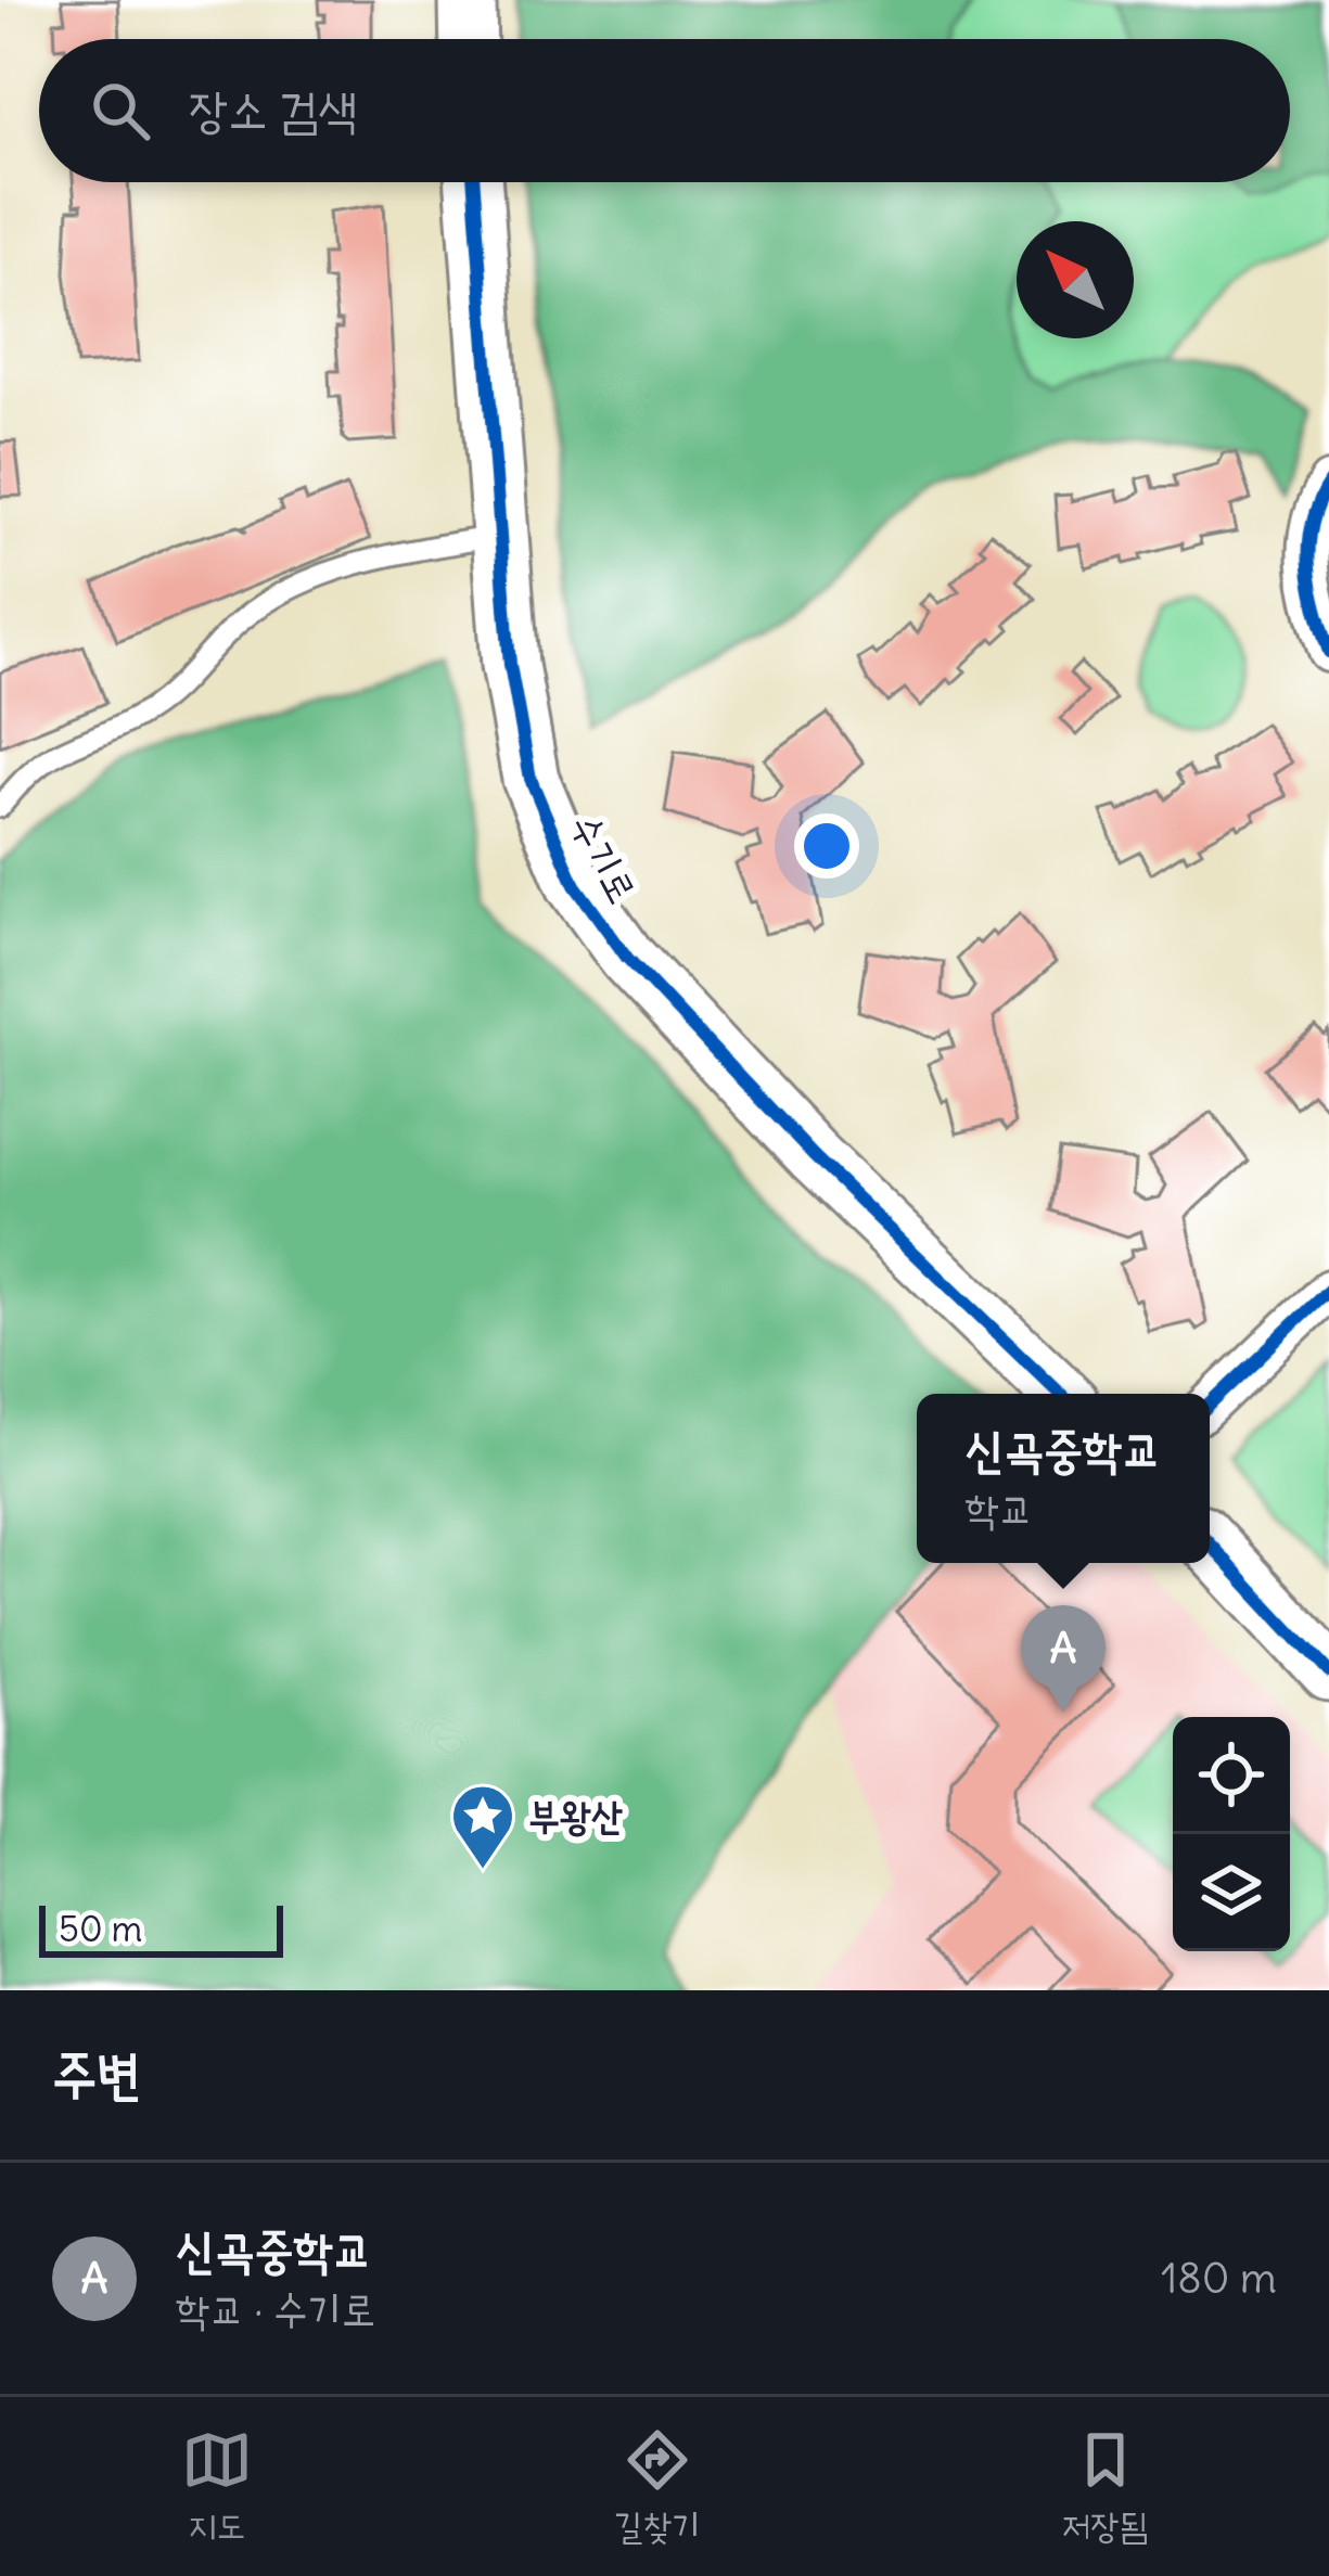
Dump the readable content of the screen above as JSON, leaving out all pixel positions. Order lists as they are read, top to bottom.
{
  "streets": {
    "street": ["수기로"]
  },
  "places": {
    "place": ["부왕산"]
  },
  "scale_bar": "50 m",
  "north": "top left",
  "page": {
    "search": "장소 검색",
    "popup": ["신곡중학교", "학교"],
    "pins": "A",
    "scale": "50 m",
    "heading": "주변",
    "list": [
      {
        "mark": "A",
        "name": "신곡중학교",
        "note": "학교 · 수기로",
        "value": "180 m"
      }
    ],
    "nav": ["지도", "길찾기", "저장됨"]
  }
}
